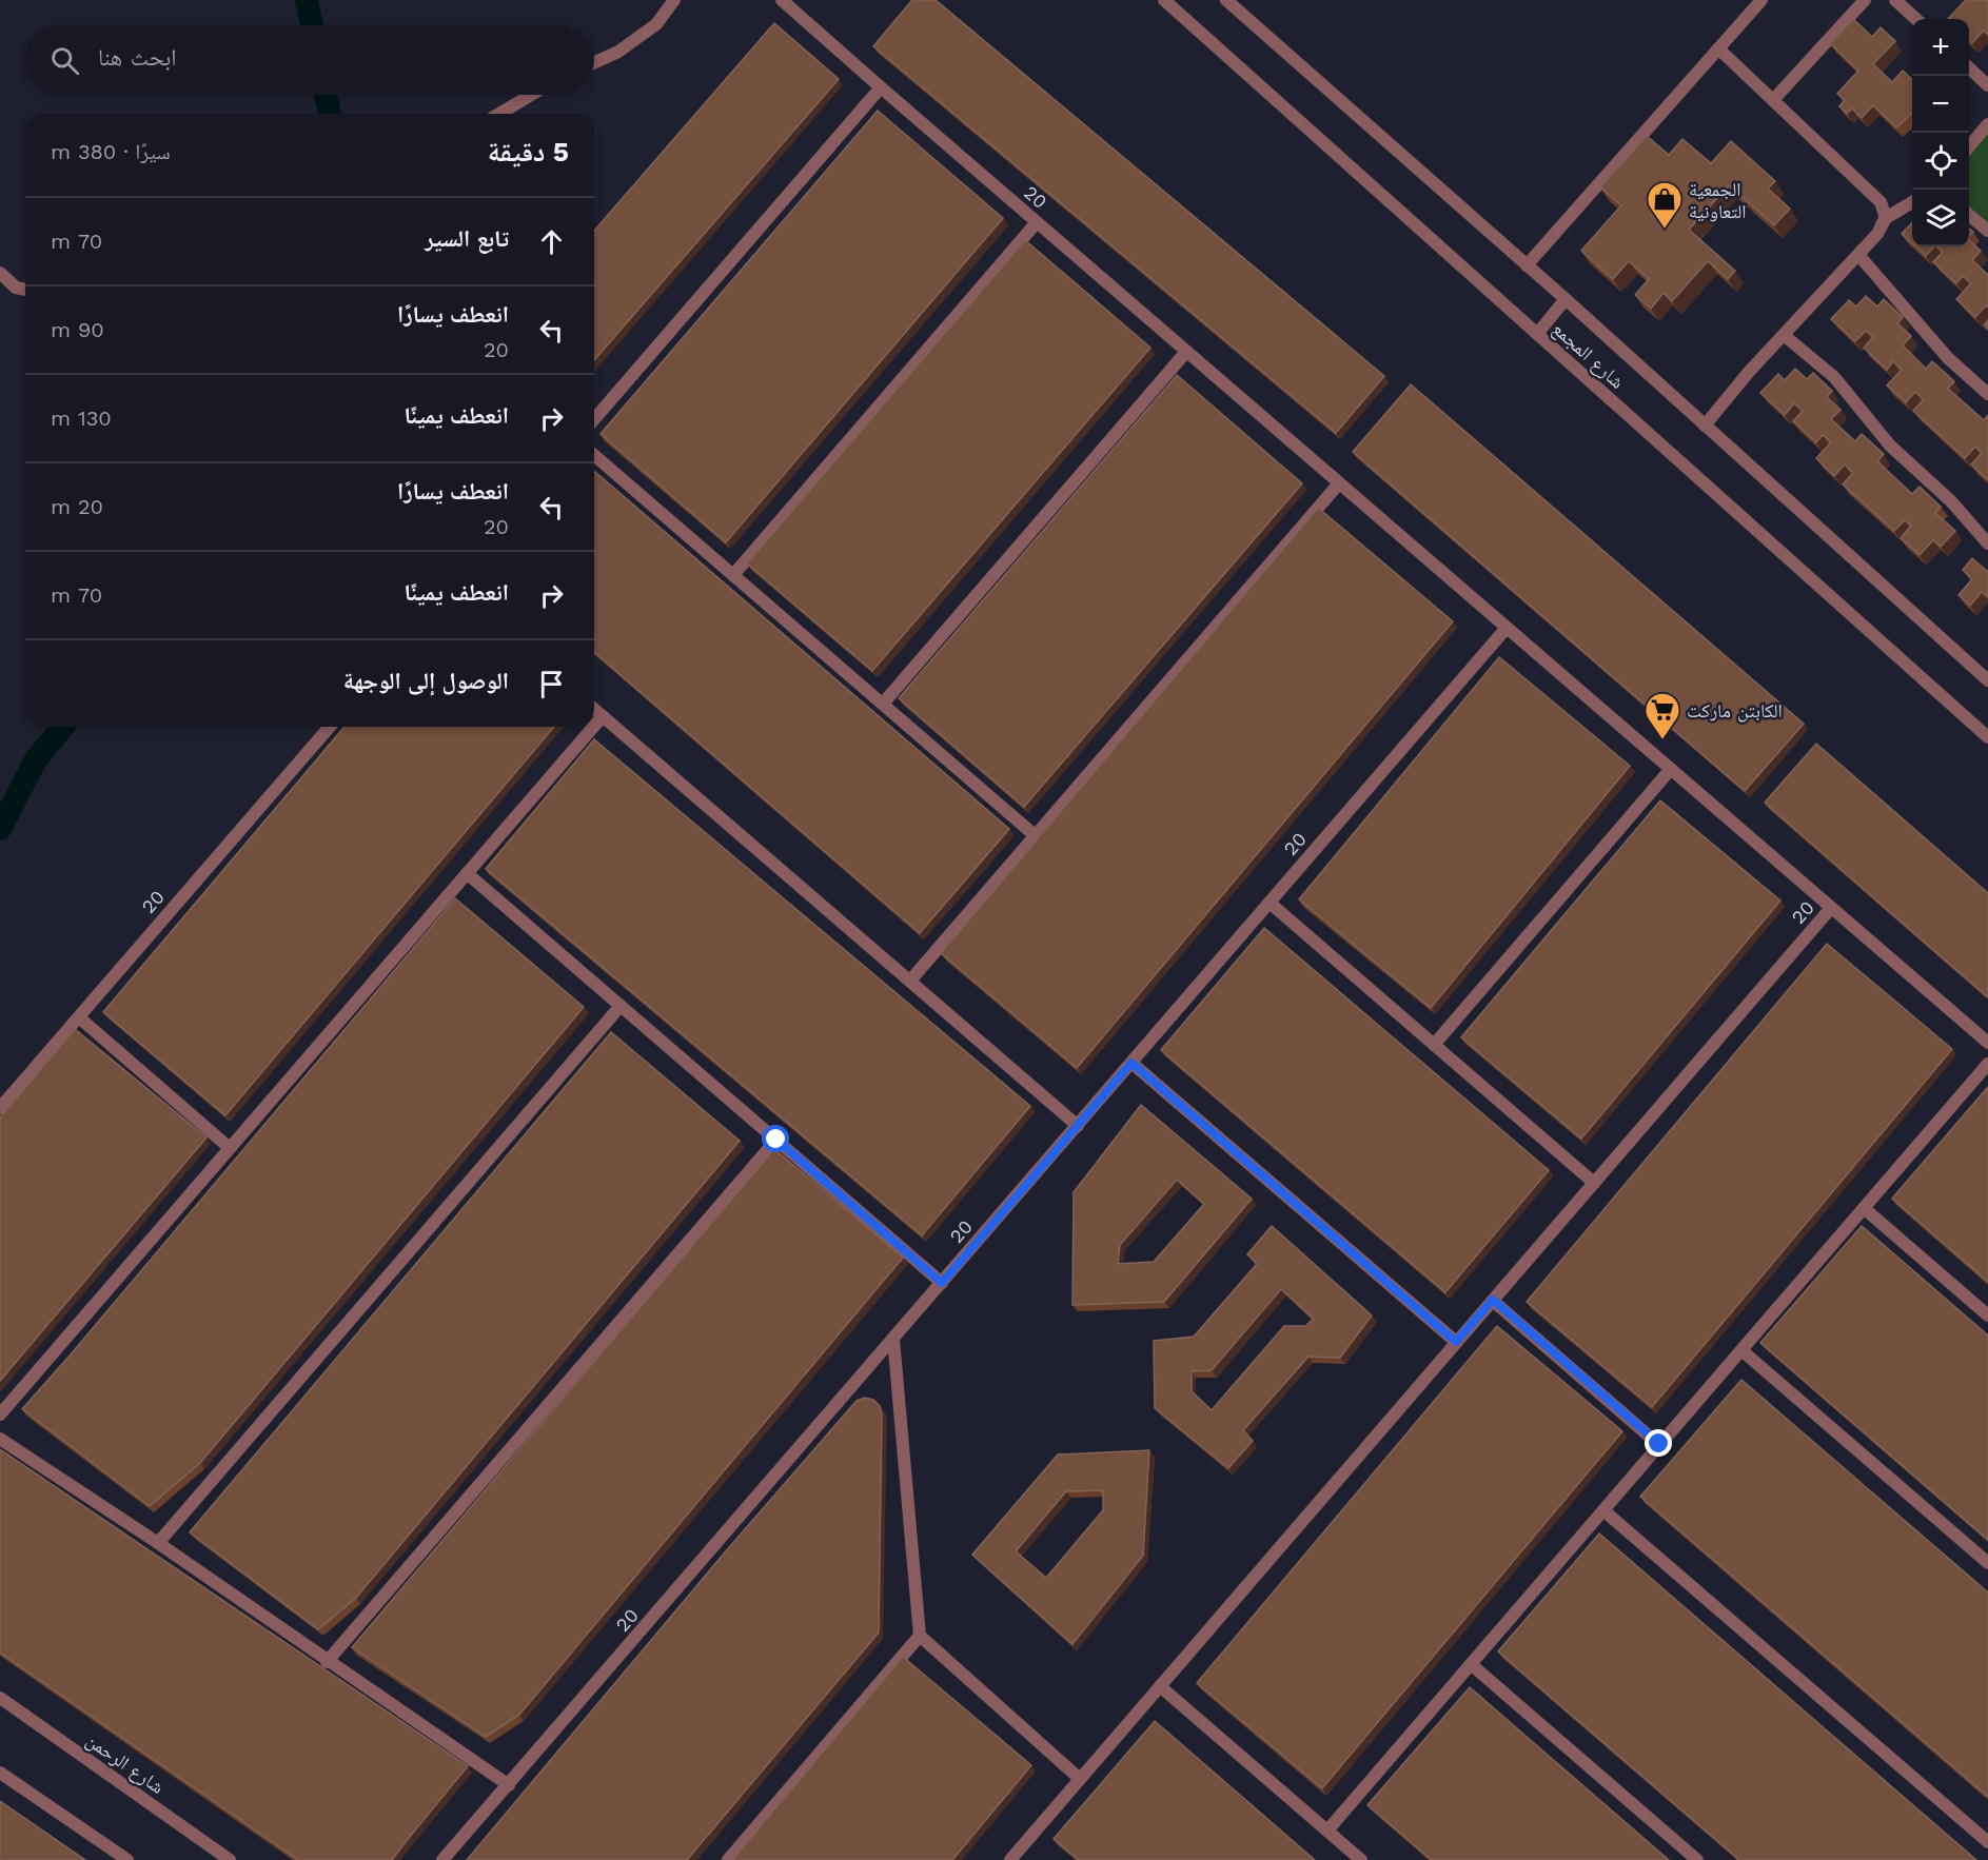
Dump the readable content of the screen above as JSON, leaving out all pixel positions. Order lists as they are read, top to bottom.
{
  "streets": {
    "street": ["20", "شارع المجمع", "شارع الرحمن"]
  },
  "places": {
    "shop": ["الجمعية التعاونية"],
    "supermarket": ["الكابتن ماركت"]
  },
  "page": {
    "map_buttons": ["+", "−"],
    "search": "ابحث هنا",
    "heading": ["5 دقيقة", "سيرًا · 380 m"],
    "list": [
      ["تابع السير", "70 m"],
      ["انعطف يسارًا", "20", "90 m"],
      ["انعطف يمينًا", "130 m"],
      ["انعطف يسارًا", "20", "20 m"],
      ["انعطف يمينًا", "70 m"],
      "الوصول إلى الوجهة"
    ]
  }
}
